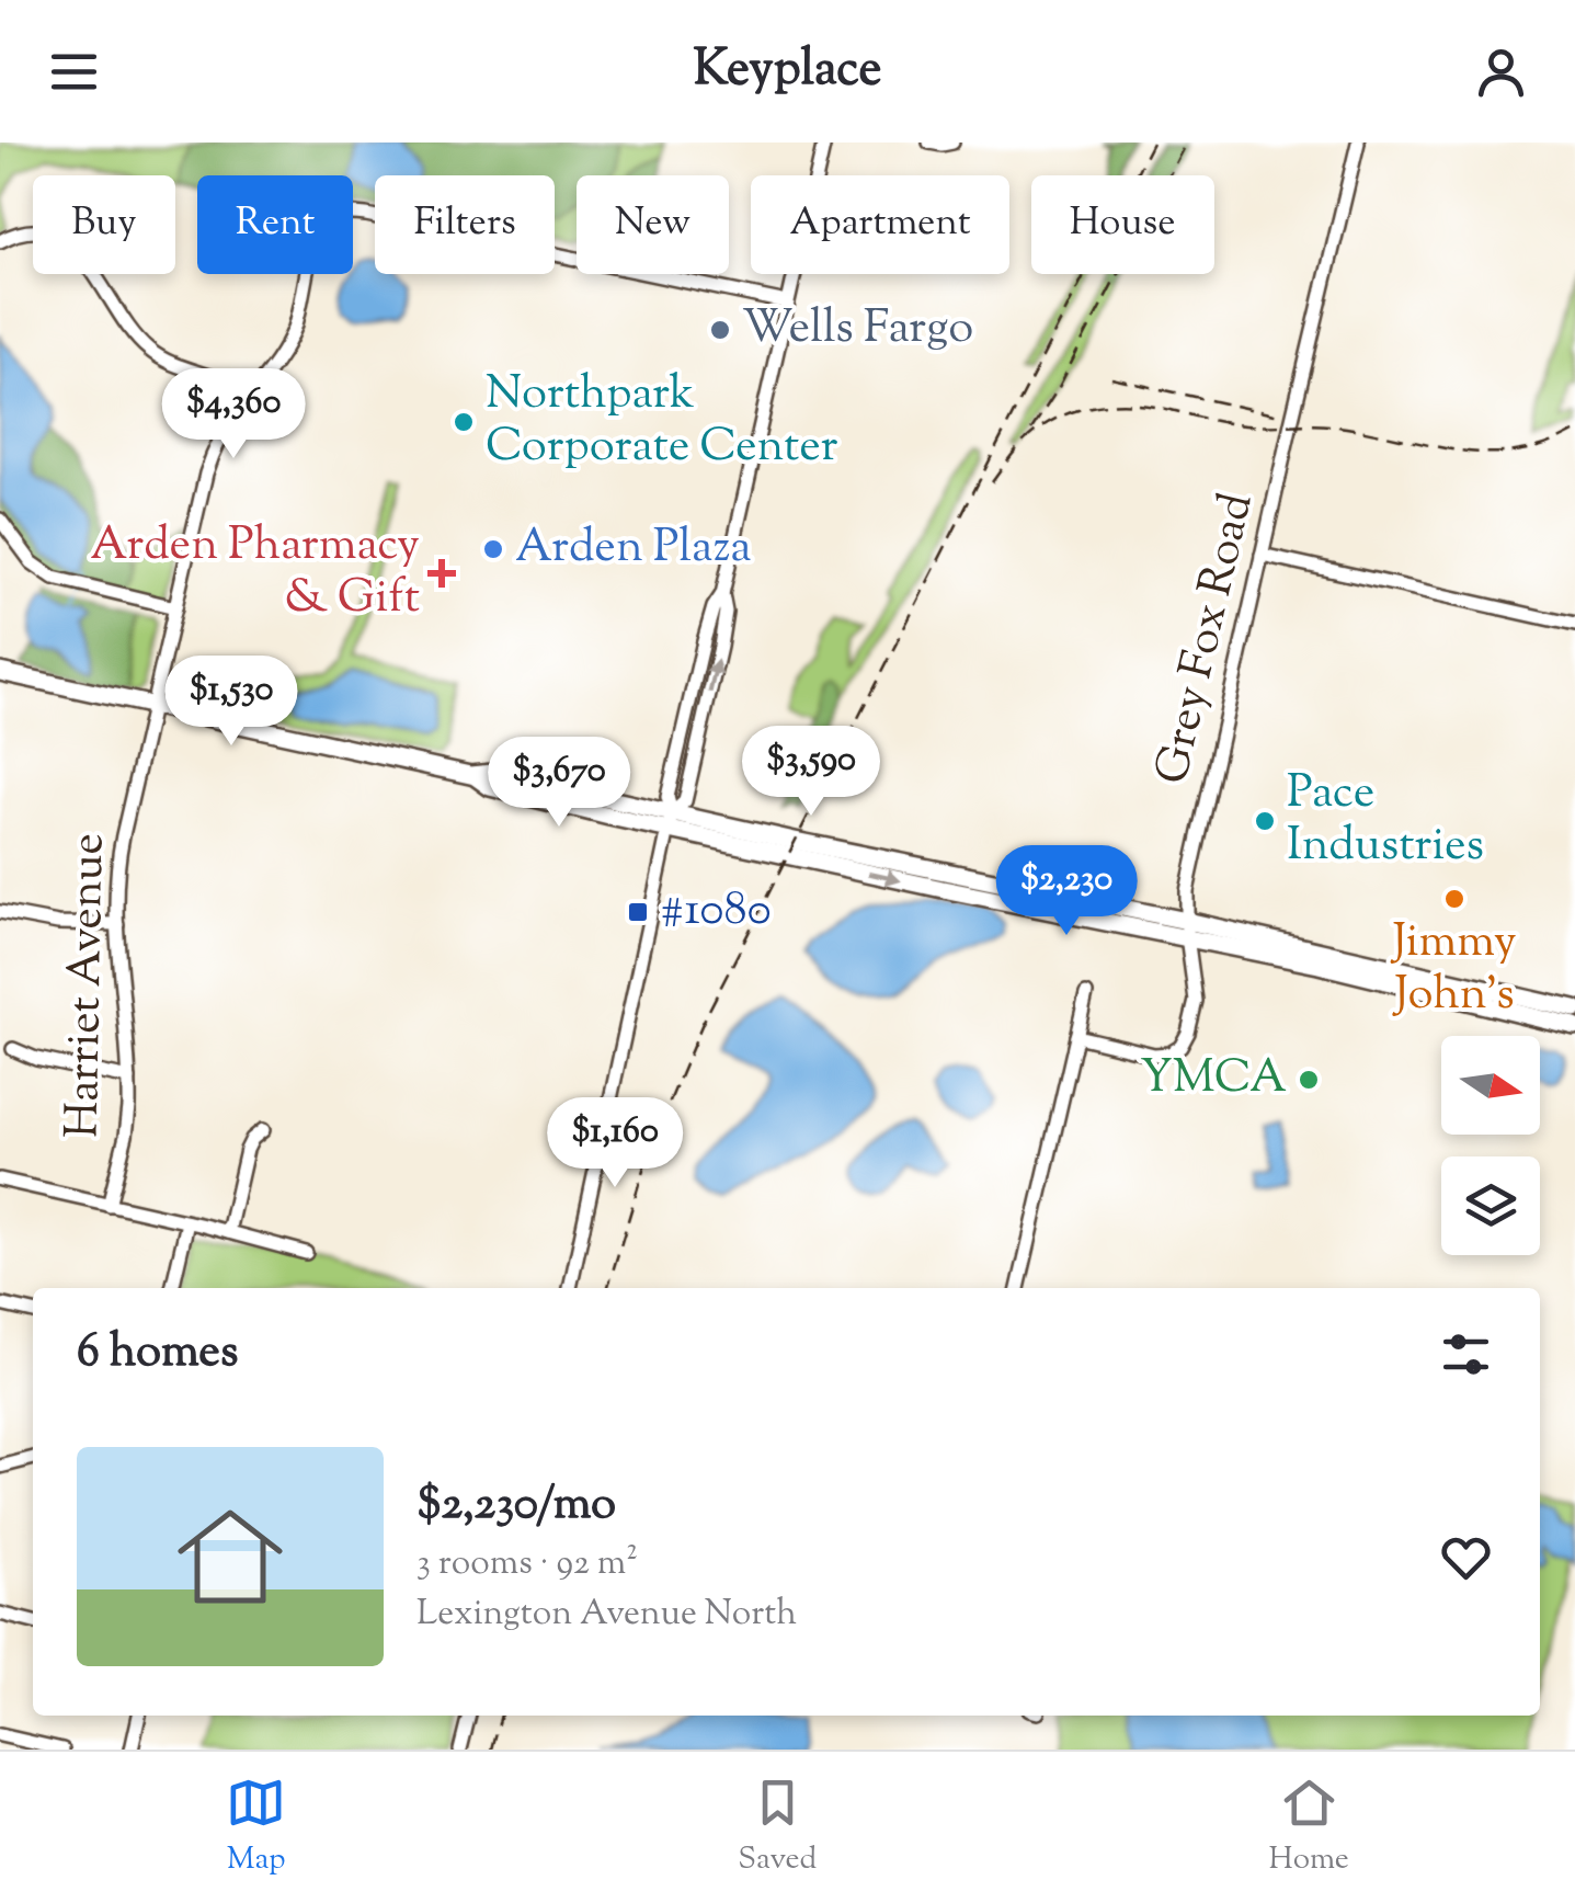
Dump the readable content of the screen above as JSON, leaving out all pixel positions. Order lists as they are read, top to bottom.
{
  "streets": {
    "street": ["Grey Fox Road", "Harriet Avenue"]
  },
  "places": {
    "other": [
      "Wells Fargo",
      "Northpark Corporate Center",
      "Arden Plaza",
      "Pace Industries",
      "Jimmy John's",
      "YMCA"
    ],
    "health": ["Arden Pharmacy & Gift"],
    "transit": ["#1080"]
  },
  "north": "right",
  "page": {
    "header": "Keyplace",
    "chip": [
      "Buy",
      "Rent",
      "Filters",
      "New",
      "Apartment",
      "House"
    ],
    "price": [
      "$4,360",
      "$1,530",
      "$3,590",
      "$3,670",
      "$2,230",
      "$1,160"
    ],
    "heading": "6 homes",
    "list": [
      {
        "name": "$2,230/mo",
        "note": "3 rooms · 92 m² · Lexington Avenue North"
      }
    ],
    "tabs": ["Map", "Saved", "Home"]
  }
}
